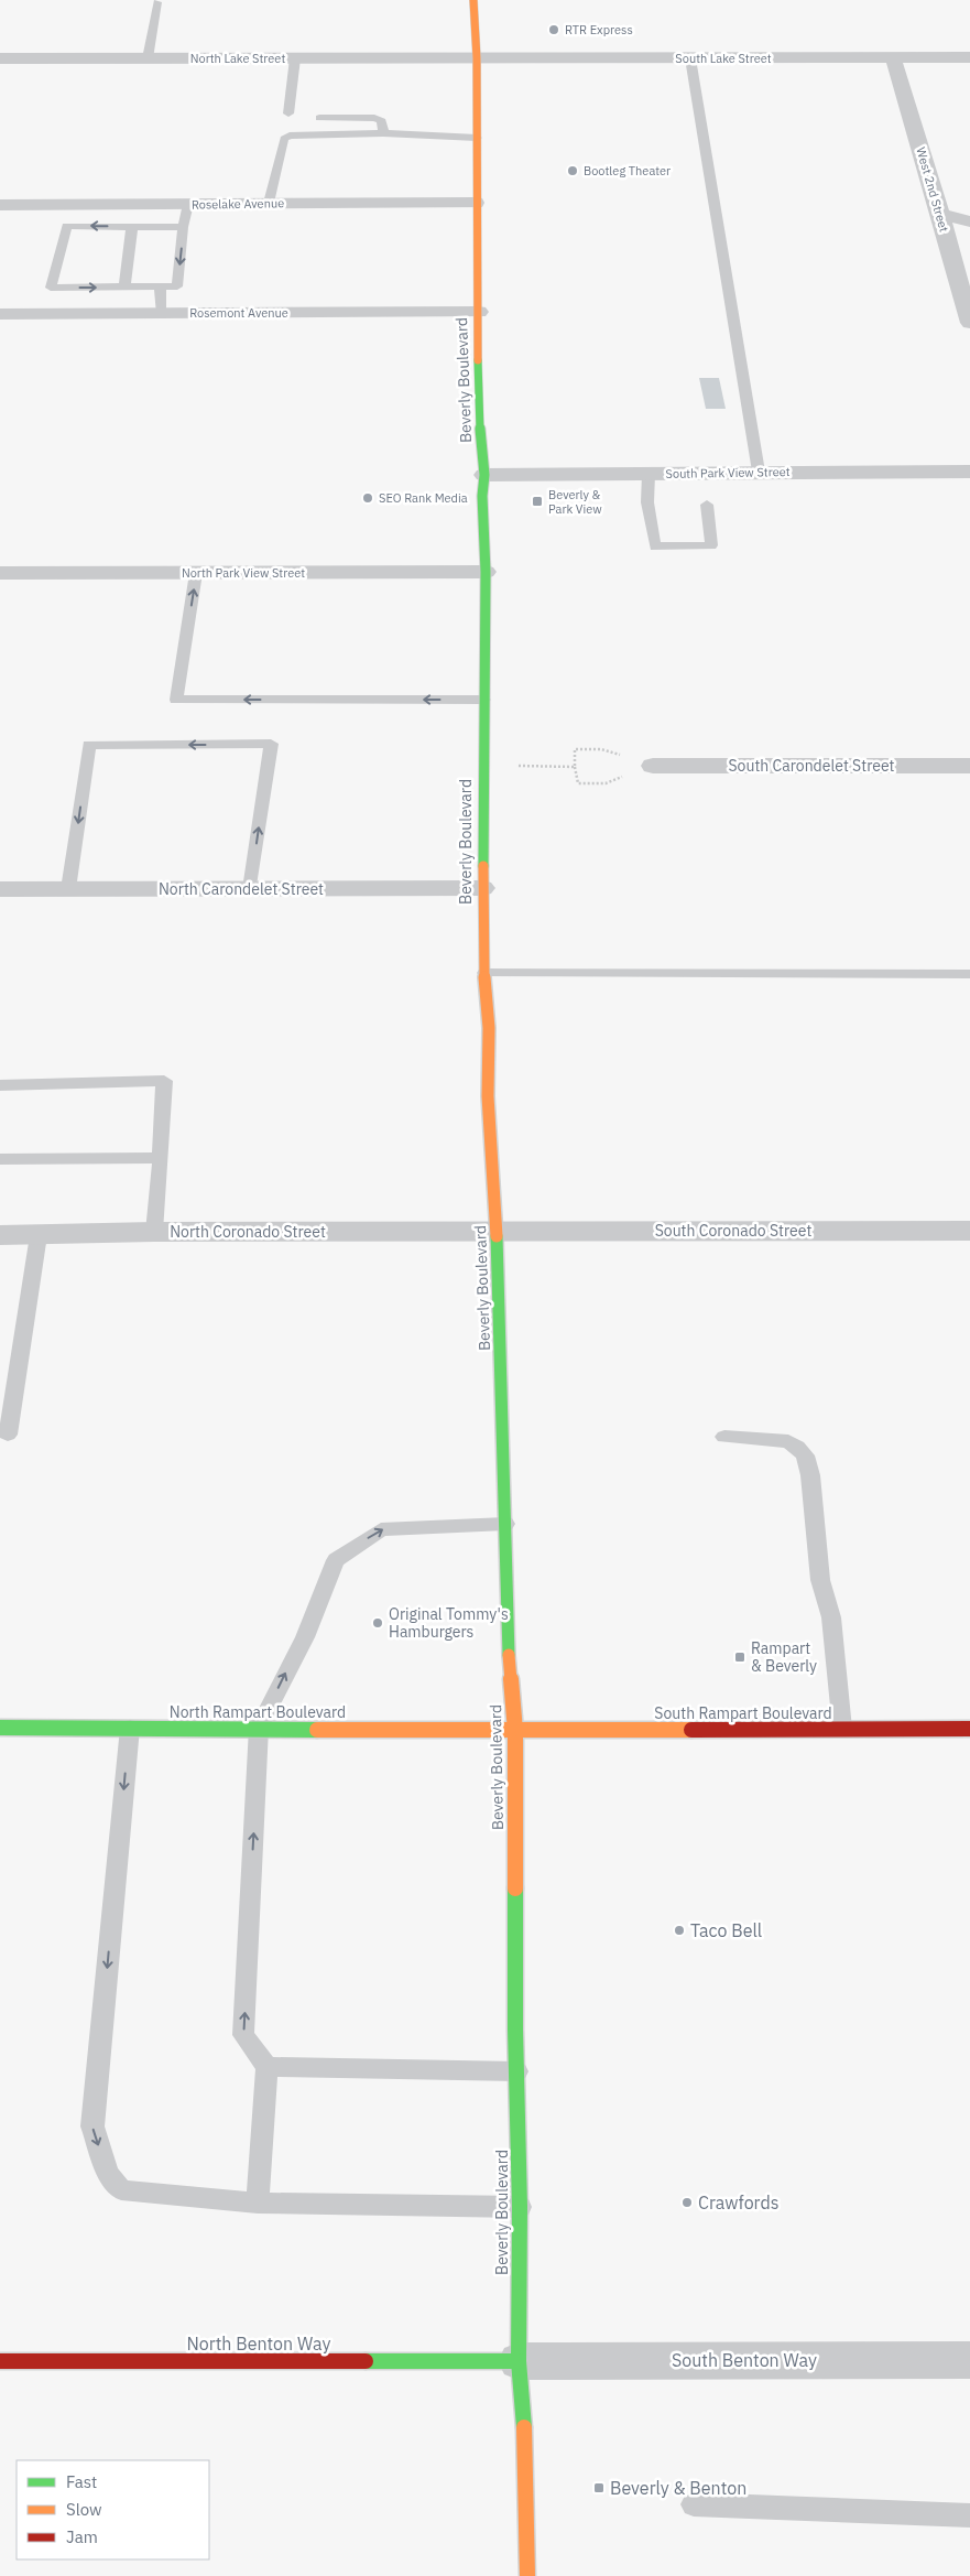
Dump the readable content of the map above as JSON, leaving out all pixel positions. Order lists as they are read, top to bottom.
{
  "streets": {
    "main road": [
      "Beverly Boulevard",
      "North Rampart Boulevard",
      "South Rampart Boulevard",
      "North Benton Way"
    ],
    "street": [
      "North Lake Street",
      "South Lake Street",
      "West 2nd Street",
      "Roselake Avenue",
      "Rosemont Avenue",
      "South Park View Street",
      "North Park View Street",
      "South Carondelet Street",
      "North Carondelet Street",
      "South Coronado Street",
      "North Coronado Street",
      "South Benton Way"
    ]
  },
  "crossings": [
    ["North Lake Street", "South Lake Street"],
    ["North Lake Street", "Beverly Boulevard"],
    ["South Lake Street", "West 2nd Street"],
    ["South Lake Street", "Beverly Boulevard"],
    ["Roselake Avenue", "Beverly Boulevard"],
    ["Rosemont Avenue", "Beverly Boulevard"],
    ["Beverly Boulevard", "South Park View Street"],
    ["Beverly Boulevard", "North Park View Street"],
    ["Beverly Boulevard", "North Carondelet Street"],
    ["Beverly Boulevard", "South Coronado Street"],
    ["Beverly Boulevard", "North Coronado Street"],
    ["Beverly Boulevard", "North Rampart Boulevard"],
    ["Beverly Boulevard", "South Rampart Boulevard"],
    ["Beverly Boulevard", "North Benton Way"],
    ["Beverly Boulevard", "South Benton Way"],
    ["South Coronado Street", "North Coronado Street"],
    ["North Rampart Boulevard", "South Rampart Boulevard"],
    ["North Benton Way", "South Benton Way"]
  ],
  "places": {
    "other": [
      "RTR Express",
      "Bootleg Theater",
      "SEO Rank Media",
      "Original Tommy's Hamburgers",
      "Taco Bell",
      "Crawfords"
    ],
    "transit": ["Beverly & Park View", "Rampart & Beverly", "Beverly & Benton"]
  },
  "legend": ["Fast", "Slow", "Jam"]
}
